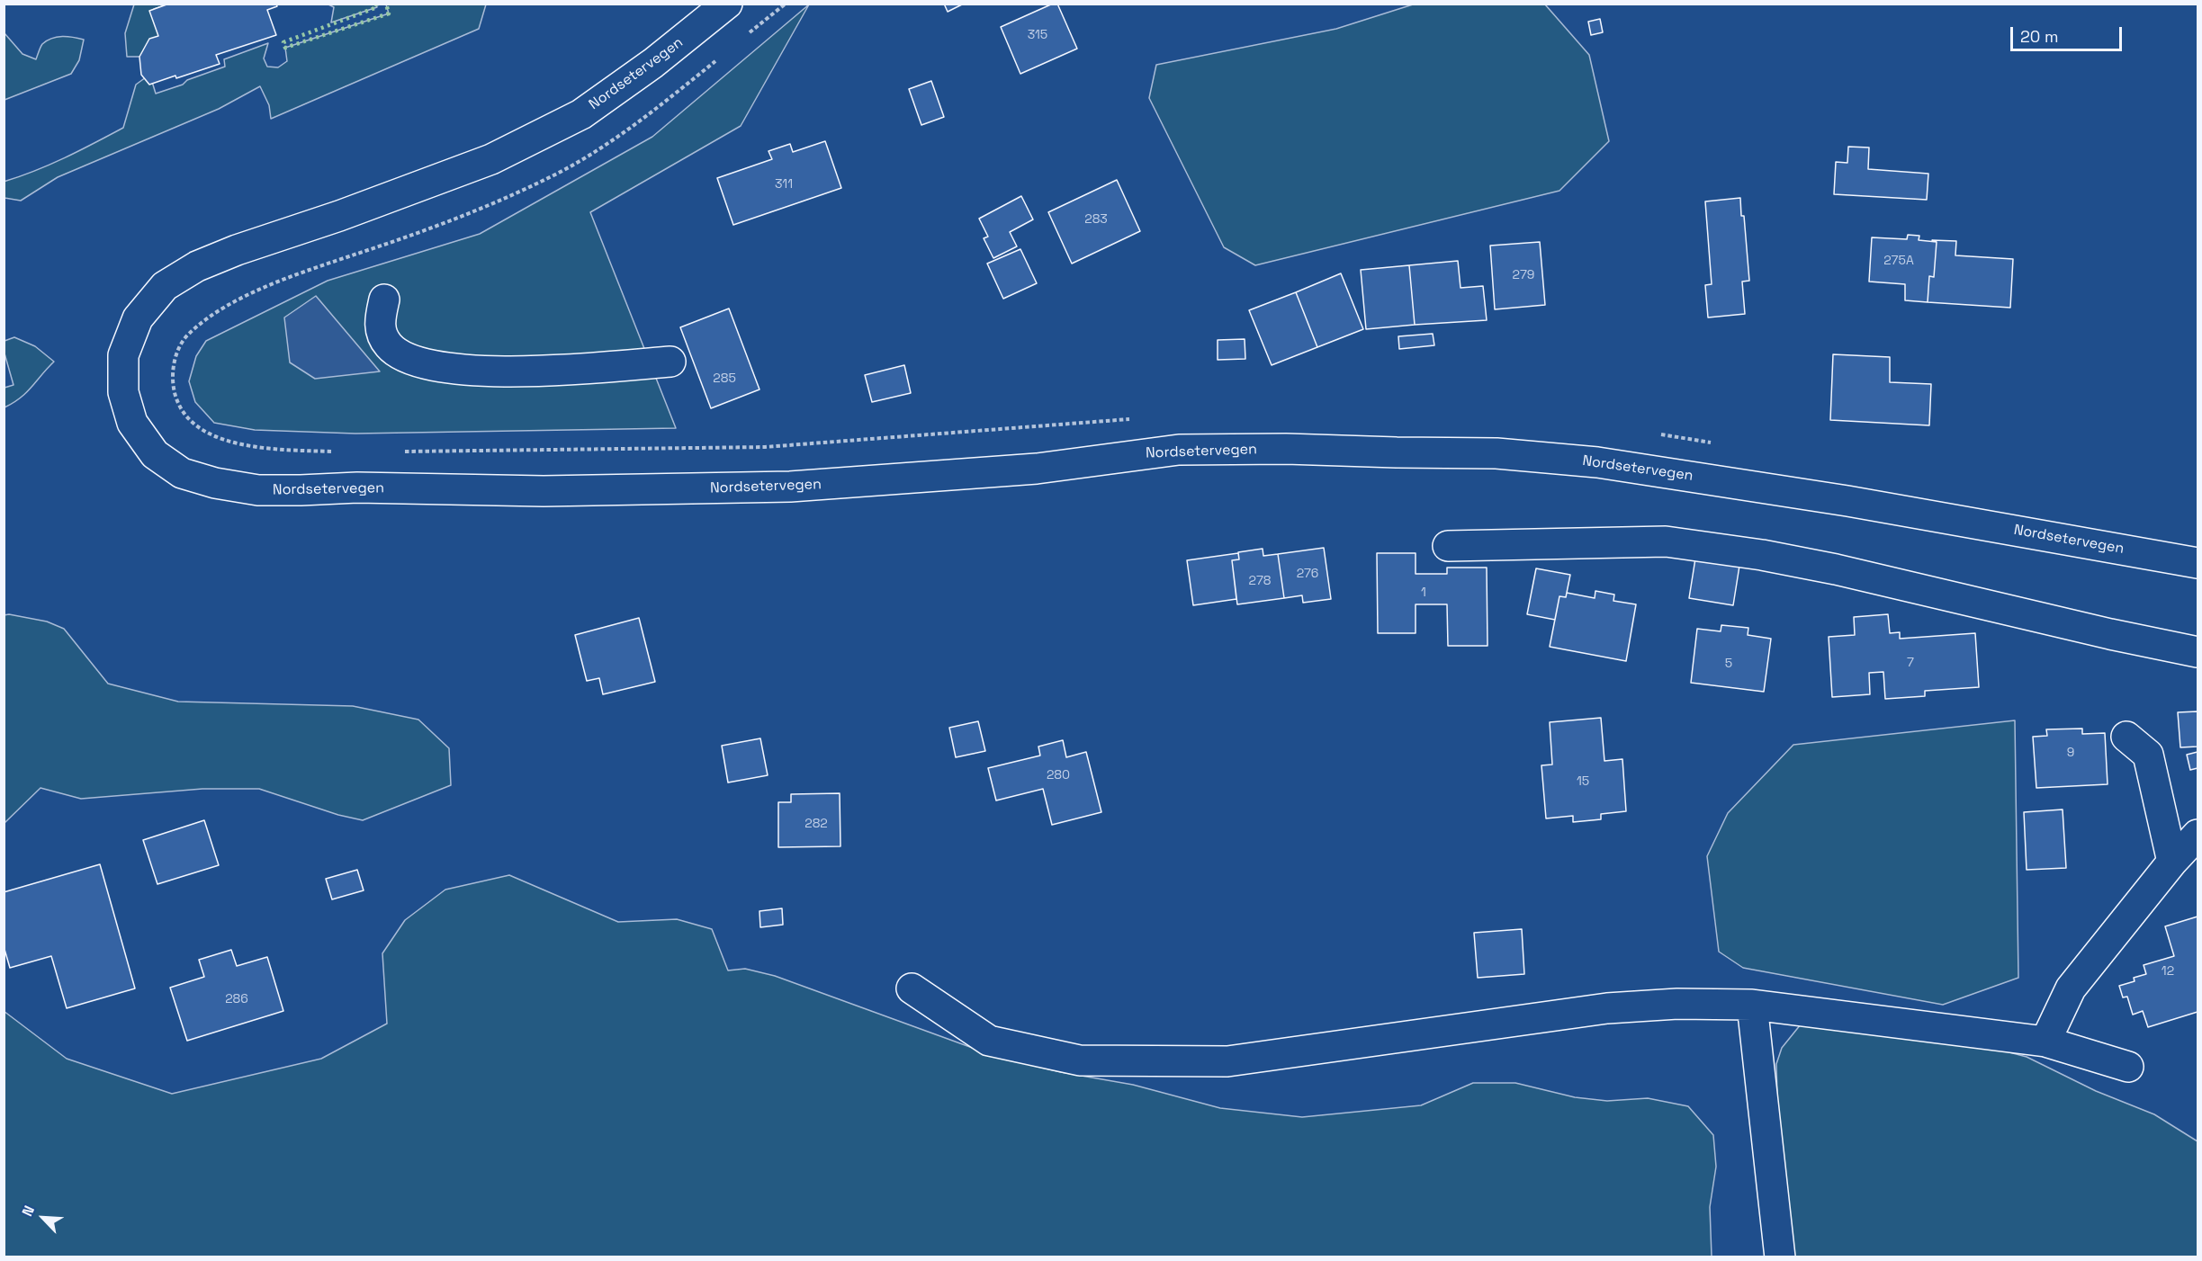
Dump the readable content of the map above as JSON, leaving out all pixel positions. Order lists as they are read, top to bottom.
{
  "streets": {
    "main road": ["Nordsetervegen"]
  },
  "house_numbers": [
    "315",
    "311",
    "283",
    "275A",
    "279",
    "285",
    "276",
    "278",
    "1",
    "7",
    "5",
    "9",
    "280",
    "15",
    "282",
    "12",
    "286"
  ],
  "scale_bar": "20 m",
  "north": "top left"
}
